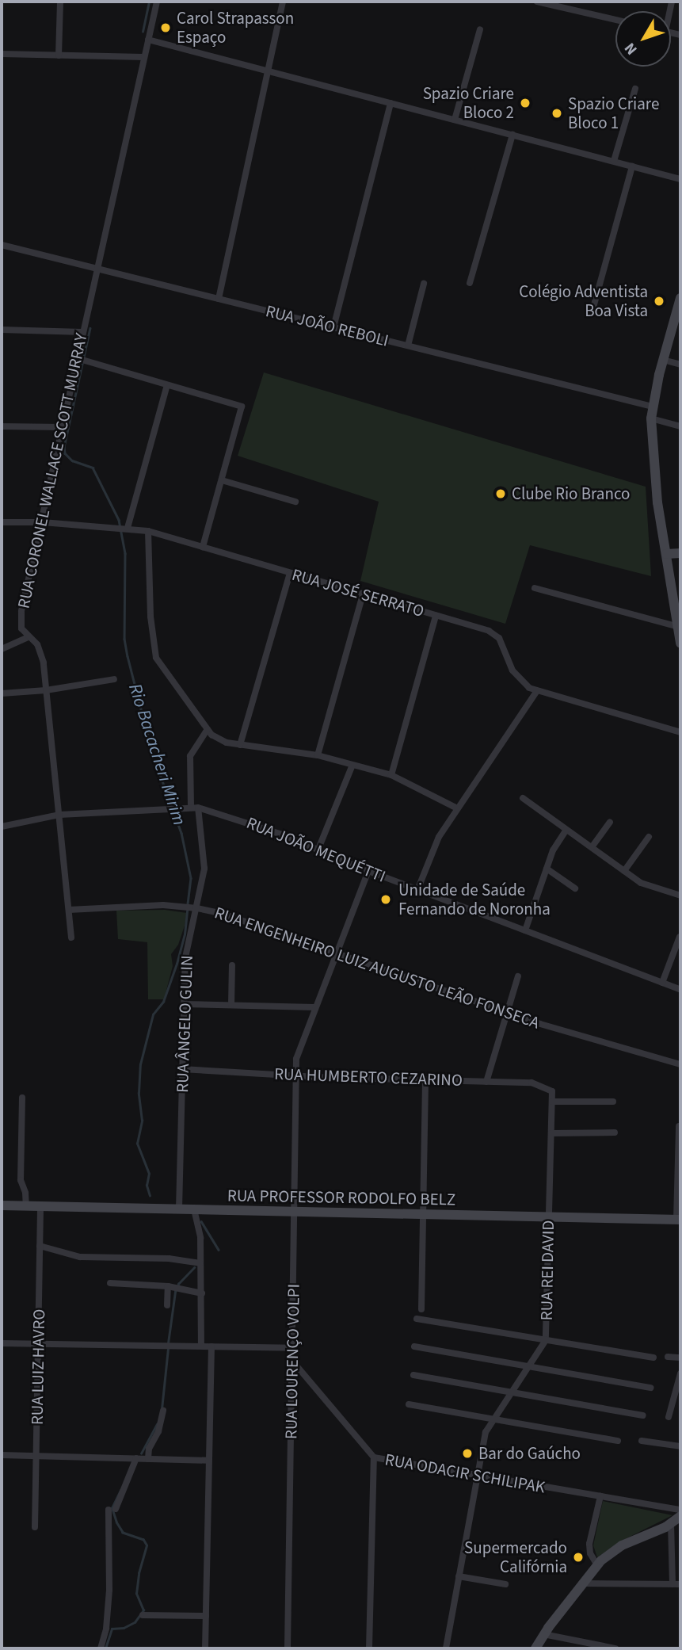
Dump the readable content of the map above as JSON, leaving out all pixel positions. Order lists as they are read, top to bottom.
{
  "streets": {
    "street": [
      "RUA JOÃO REBOLI",
      "RUA CORONEL WALLACE SCOTT MURRAY",
      "RUA JOSÉ SERRATO",
      "RUA JOÃO MEQUÉTTI",
      "RUA ENGENHEIRO LUIZ AUGUSTO LEÃO FONSECA",
      "RUA ÂNGELO GULIN",
      "RUA HUMBERTO CEZARINO",
      "RUA PROFESSOR RODOLFO BELZ",
      "RUA REI DAVID",
      "RUA LOURENÇO VOLPI",
      "RUA LUIZ HAVRO",
      "RUA ODACIR SCHILIPAK"
    ]
  },
  "crossings": [
    ["RUA JOÃO REBOLI", "RUA CORONEL WALLACE SCOTT MURRAY"],
    ["RUA CORONEL WALLACE SCOTT MURRAY", "RUA JOSÉ SERRATO"],
    ["RUA CORONEL WALLACE SCOTT MURRAY", "RUA JOÃO MEQUÉTTI"],
    ["RUA CORONEL WALLACE SCOTT MURRAY", "RUA ENGENHEIRO LUIZ AUGUSTO LEÃO FONSECA"],
    ["RUA JOÃO MEQUÉTTI", "RUA ÂNGELO GULIN"],
    ["RUA JOÃO MEQUÉTTI", "RUA LOURENÇO VOLPI"],
    ["RUA ENGENHEIRO LUIZ AUGUSTO LEÃO FONSECA", "RUA ÂNGELO GULIN"],
    ["RUA ENGENHEIRO LUIZ AUGUSTO LEÃO FONSECA", "RUA LOURENÇO VOLPI"],
    ["RUA ÂNGELO GULIN", "RUA HUMBERTO CEZARINO"],
    ["RUA ÂNGELO GULIN", "RUA PROFESSOR RODOLFO BELZ"],
    ["RUA HUMBERTO CEZARINO", "RUA REI DAVID"],
    ["RUA HUMBERTO CEZARINO", "RUA LOURENÇO VOLPI"],
    ["RUA PROFESSOR RODOLFO BELZ", "RUA REI DAVID"],
    ["RUA PROFESSOR RODOLFO BELZ", "RUA LOURENÇO VOLPI"],
    ["RUA PROFESSOR RODOLFO BELZ", "RUA LUIZ HAVRO"],
    ["RUA REI DAVID", "RUA ODACIR SCHILIPAK"],
    ["RUA LOURENÇO VOLPI", "RUA ODACIR SCHILIPAK"]
  ],
  "water": ["Rio Bacacheri Mirim"],
  "places": [
    "Carol Strapasson Espaço",
    "Spazio Criare Bloco 2",
    "Spazio Criare Bloco 1",
    "Colégio Adventista Boa Vista",
    "Clube Rio Branco",
    "Unidade de Saúde Fernando de Noronha",
    "Bar do Gaúcho",
    "Supermercado Califórnia"
  ],
  "north": "bottom left"
}
